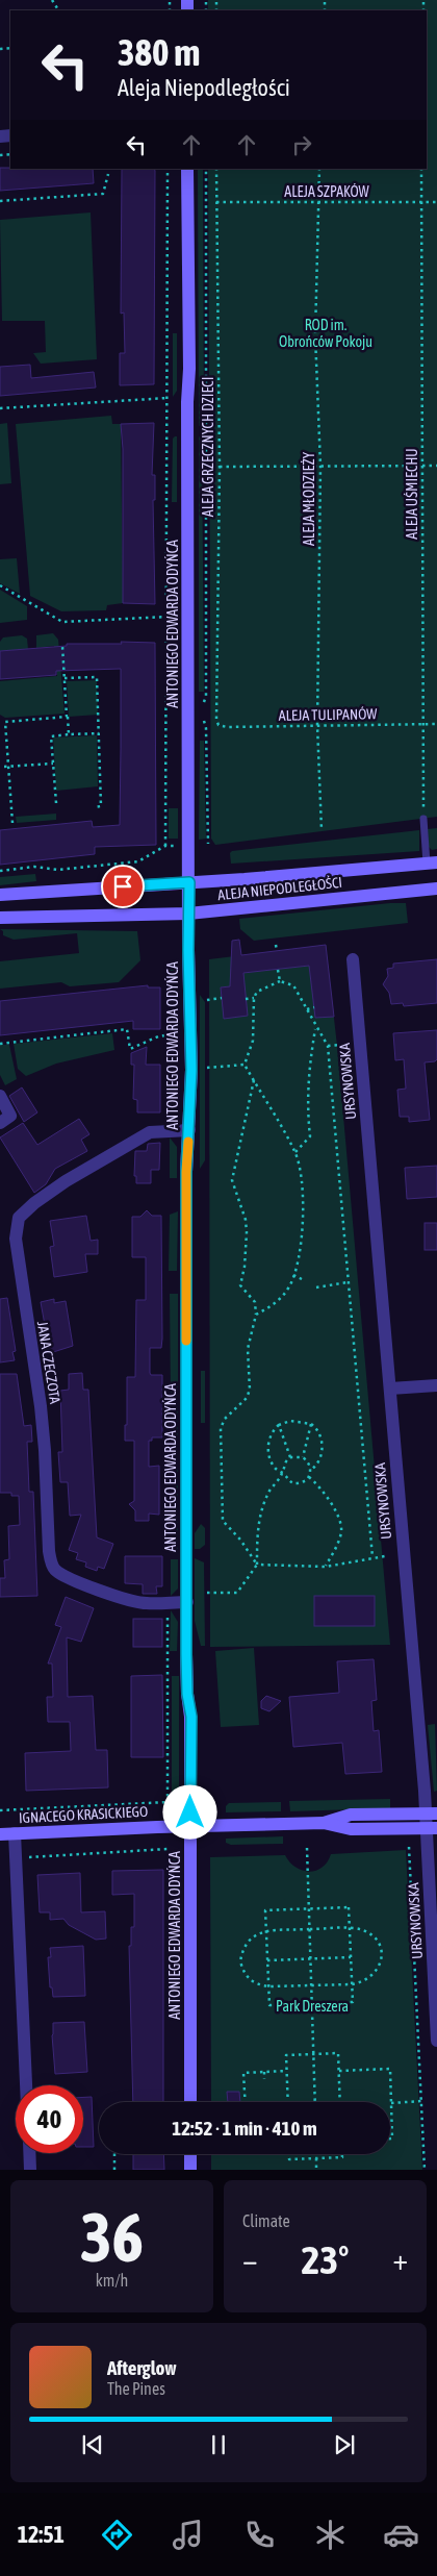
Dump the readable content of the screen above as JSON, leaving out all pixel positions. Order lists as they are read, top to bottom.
{
  "streets": {
    "street": [
      "ANTONIEGO EDWARDA ODYŃCA",
      "ALEJA NIEPODLEGŁOŚCI",
      "URSYNOWSKA",
      "JANA CZECZOTA",
      "IGNACEGO KRASICKIEGO"
    ],
    "path": [
      "ALEJA SZPAKÓW",
      "ALEJA GRZECZNYCH DZIECI",
      "ALEJA UŚMIECHU",
      "ALEJA MŁODZIEŻY",
      "ALEJA TULIPANÓW"
    ]
  },
  "crossings": [
    ["ALEJA SZPAKÓW", "ALEJA GRZECZNYCH DZIECI"],
    ["ALEJA SZPAKÓW", "ALEJA UŚMIECHU"],
    ["ALEJA SZPAKÓW", "ALEJA MŁODZIEŻY"],
    ["ALEJA GRZECZNYCH DZIECI", "ALEJA TULIPANÓW"],
    ["ALEJA UŚMIECHU", "ALEJA TULIPANÓW"],
    ["ALEJA MŁODZIEŻY", "ALEJA TULIPANÓW"],
    ["ANTONIEGO EDWARDA ODYŃCA", "ALEJA NIEPODLEGŁOŚCI"],
    ["ANTONIEGO EDWARDA ODYŃCA", "JANA CZECZOTA"],
    ["ANTONIEGO EDWARDA ODYŃCA", "IGNACEGO KRASICKIEGO"],
    ["URSYNOWSKA", "IGNACEGO KRASICKIEGO"]
  ],
  "parks": ["ROD im. Obrońców Pokoju", "Park Dreszera"],
  "page": {
    "turn": ["380 m", "Aleja Niepodległości"],
    "limit": "40",
    "trip": "12:52 · 1 min · 410 m",
    "tile": [
      ["36", "km/h"],
      "Climate"
    ],
    "heat": ["−", "23°", "+"],
    "song": ["Afterglow", "The Pines"],
    "tabs": "12:51"
  }
}
